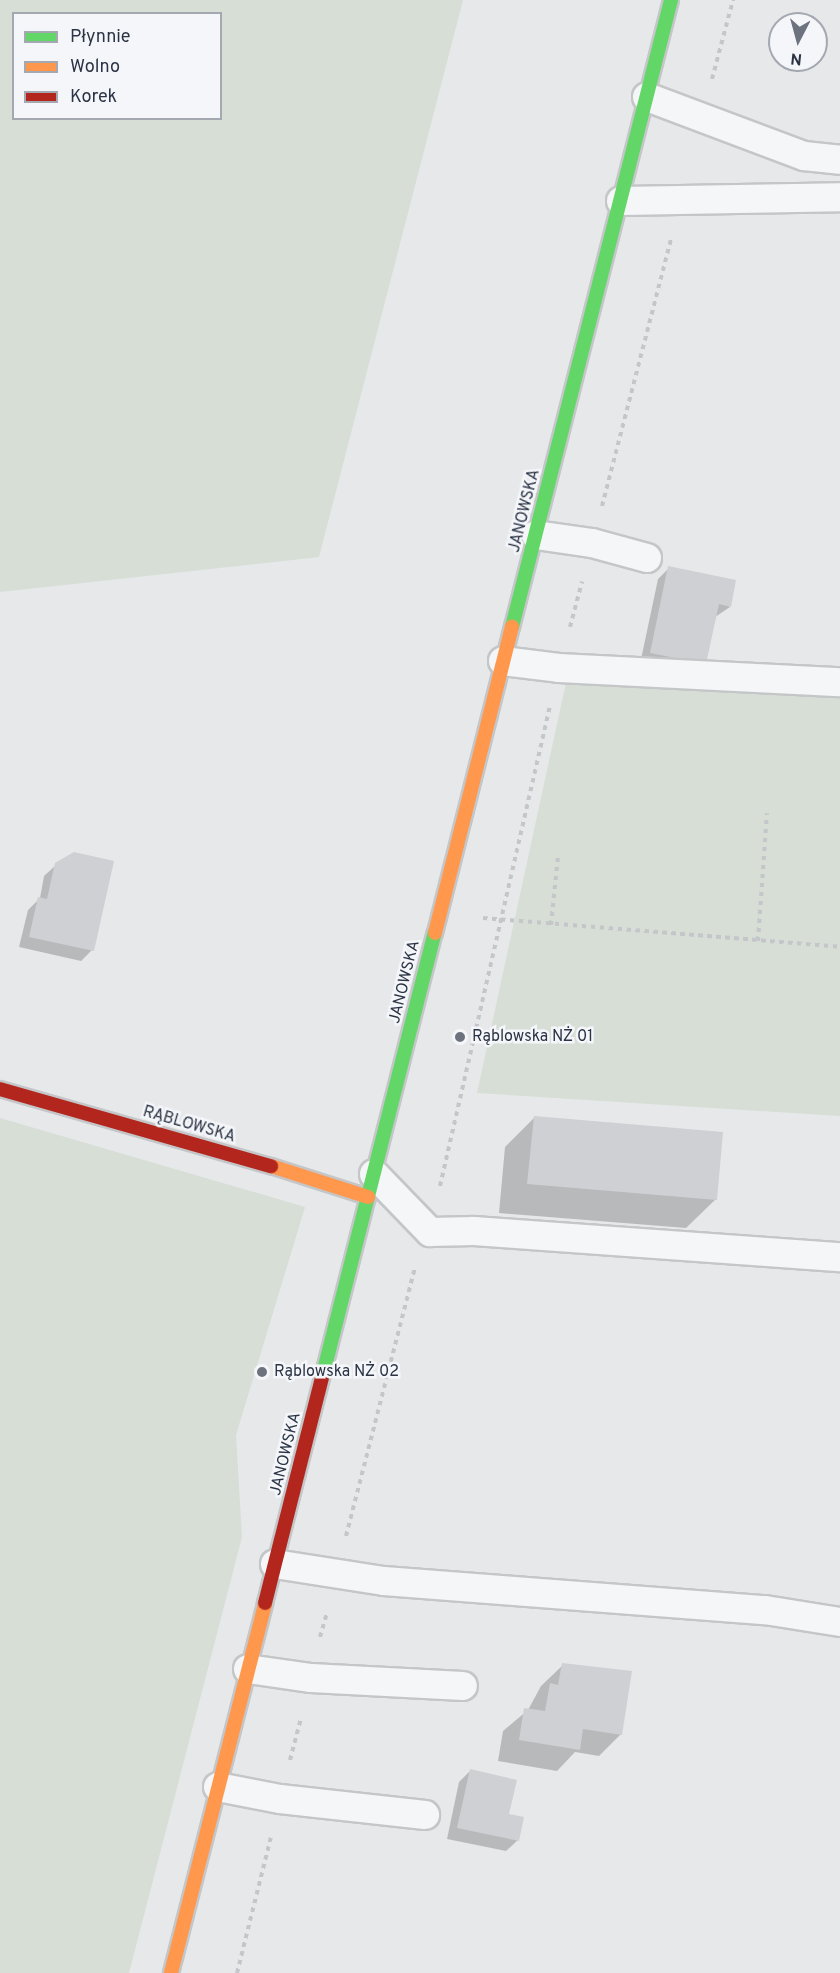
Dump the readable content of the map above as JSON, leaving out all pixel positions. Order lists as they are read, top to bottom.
{
  "streets": {
    "street": ["JANOWSKA", "RĄBLOWSKA"]
  },
  "crossings": [
    ["JANOWSKA", "RĄBLOWSKA"]
  ],
  "places": ["Rąblowska NŻ 01", "Rąblowska NŻ 02"],
  "legend": ["Płynnie", "Wolno", "Korek"],
  "north": "bottom"
}
